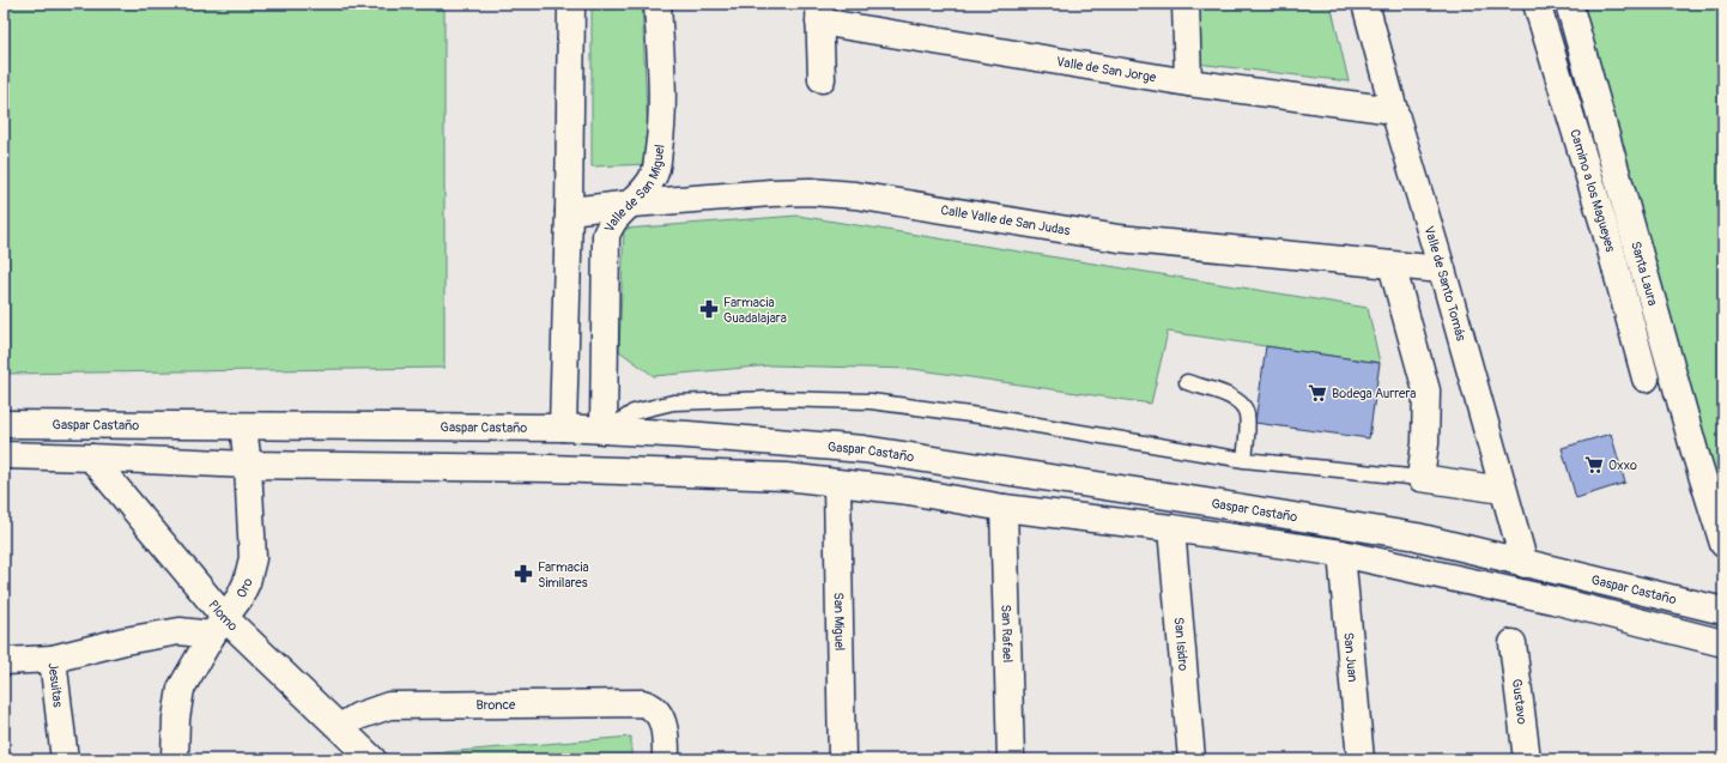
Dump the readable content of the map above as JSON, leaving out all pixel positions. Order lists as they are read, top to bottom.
{
  "streets": {
    "street": [
      "Valle de San Jorge",
      "Valle de San Miguel",
      "Camino a los Magueyes",
      "Calle Valle de San Judas",
      "Santa Laura",
      "Valle de Santo Tomás",
      "Gaspar Castaño",
      "Oro",
      "Plomo",
      "San Miguel",
      "San Rafael",
      "San Isidro",
      "San Juan",
      "Jesuitas",
      "Gustavo",
      "Bronce"
    ]
  },
  "crossings": [
    ["Valle de San Jorge", "Valle de Santo Tomás"],
    ["Valle de San Miguel", "Calle Valle de San Judas"],
    ["Valle de San Miguel", "Gaspar Castaño"],
    ["Calle Valle de San Judas", "Valle de Santo Tomás"],
    ["Valle de Santo Tomás", "Gaspar Castaño"],
    ["Gaspar Castaño", "Oro"],
    ["Oro", "Plomo"],
    ["Plomo", "Bronce"]
  ],
  "places": {
    "pharmacy": ["Farmacia Guadalajara", "Farmacia Similares"],
    "supermarket": ["Bodega Aurrera", "Oxxo"]
  }
}
